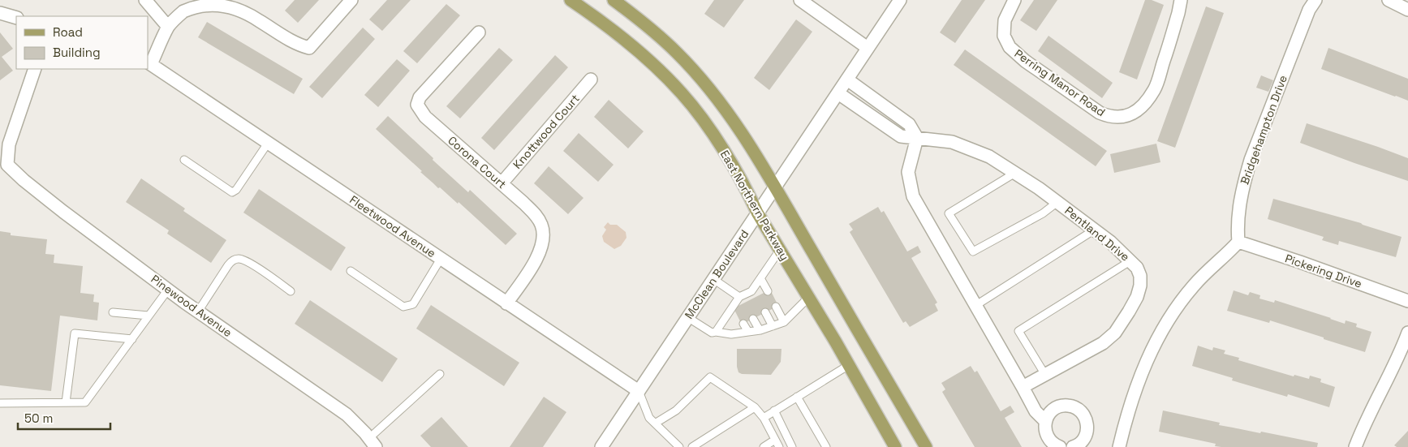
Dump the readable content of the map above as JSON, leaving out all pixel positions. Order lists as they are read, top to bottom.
{
  "streets": {
    "main road": ["East Northern Parkway"],
    "street": [
      "Perring Manor Road",
      "Bridgehampton Drive",
      "Knottwood Court",
      "Corona Court",
      "Fleetwood Avenue",
      "Pentland Drive",
      "Pickering Drive",
      "McClean Boulevard",
      "Pinewood Avenue"
    ]
  },
  "crossings": [
    ["Bridgehampton Drive", "Pickering Drive"],
    ["Knottwood Court", "Corona Court"],
    ["Corona Court", "Fleetwood Avenue"],
    ["East Northern Parkway", "McClean Boulevard"],
    ["Fleetwood Avenue", "McClean Boulevard"],
    ["Pentland Drive", "McClean Boulevard"]
  ],
  "legend": ["Road", "Building"],
  "scale_bar": "50 m"
}
